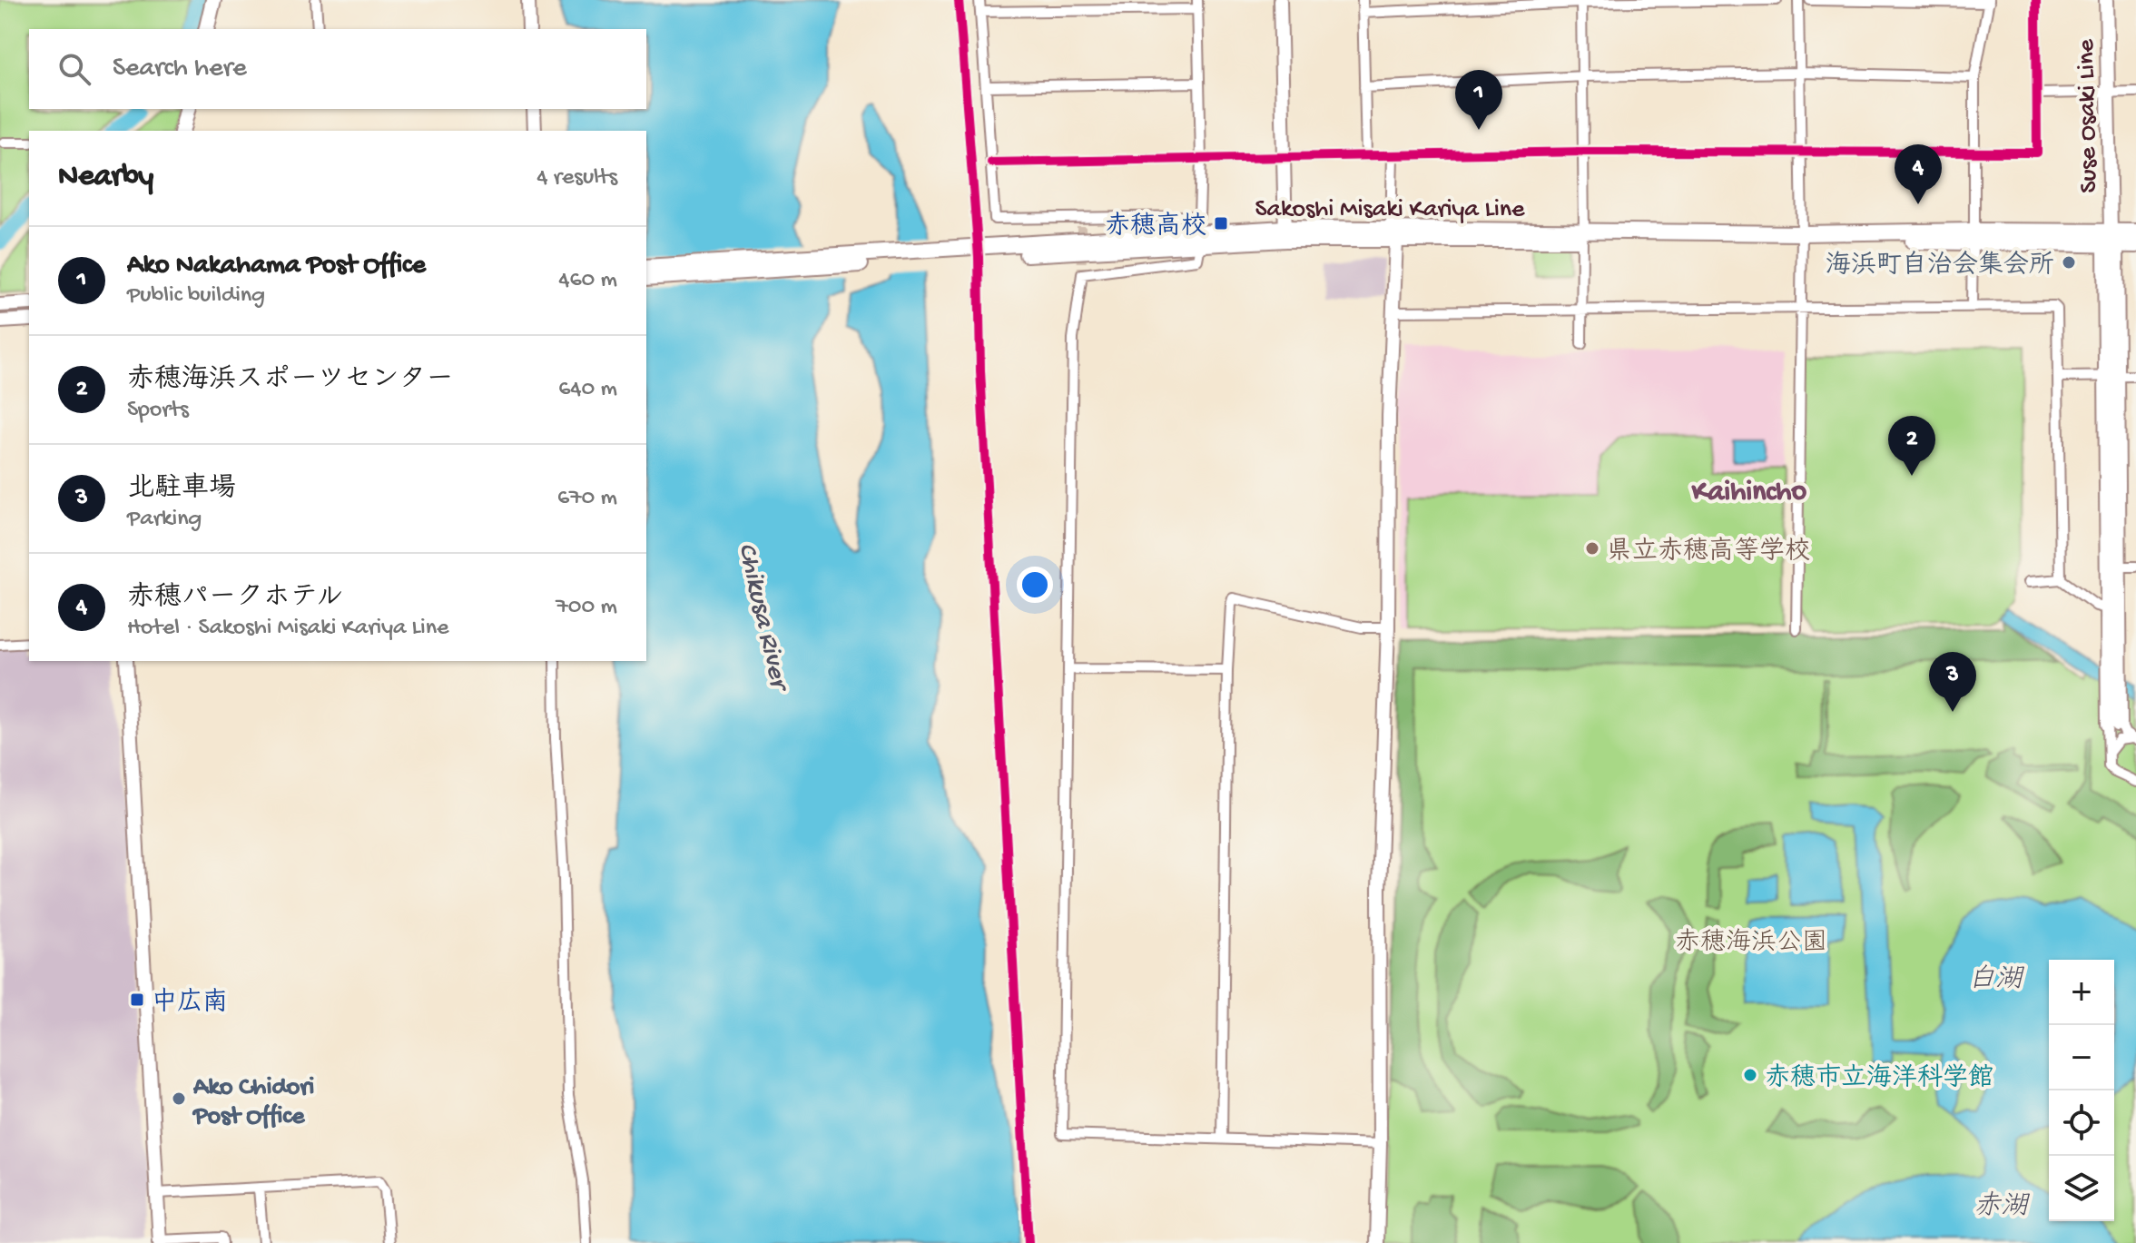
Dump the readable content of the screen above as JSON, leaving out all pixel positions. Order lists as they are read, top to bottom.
{
  "streets": {
    "main road": ["Sakoshi Misaki Kariya Line"],
    "street": ["Suse Osaki Line"]
  },
  "crossings": [
    ["Suse Osaki Line", "Sakoshi Misaki Kariya Line"]
  ],
  "districts": ["Kaihincho"],
  "water": ["Chikusa River", "白湖", "赤湖"],
  "parks": ["赤穂海浜公園"],
  "places": {
    "transit": ["赤穂高校", "中広南"],
    "other": [
      "海浜町自治会集会所",
      "県立赤穂高等学校",
      "赤穂市立海洋科学館",
      "Ako Chidori Post Office"
    ]
  },
  "page": {
    "search": "Search here",
    "pins": [
      "1",
      "4",
      "2",
      "3"
    ],
    "heading": ["Nearby", "4 results"],
    "list": [
      {
        "mark": "1",
        "name": "Ako Nakahama Post Office",
        "note": "Public building",
        "value": "460 m"
      },
      {
        "mark": "2",
        "name": "赤穂海浜スポーツセンター",
        "note": "Sports",
        "value": "640 m"
      },
      {
        "mark": "3",
        "name": "北駐車場",
        "note": "Parking",
        "value": "670 m"
      },
      {
        "mark": "4",
        "name": "赤穂パークホテル",
        "note": "Hotel · Sakoshi Misaki Kariya Line",
        "value": "700 m"
      }
    ],
    "map_buttons": ["+", "−"]
  }
}
